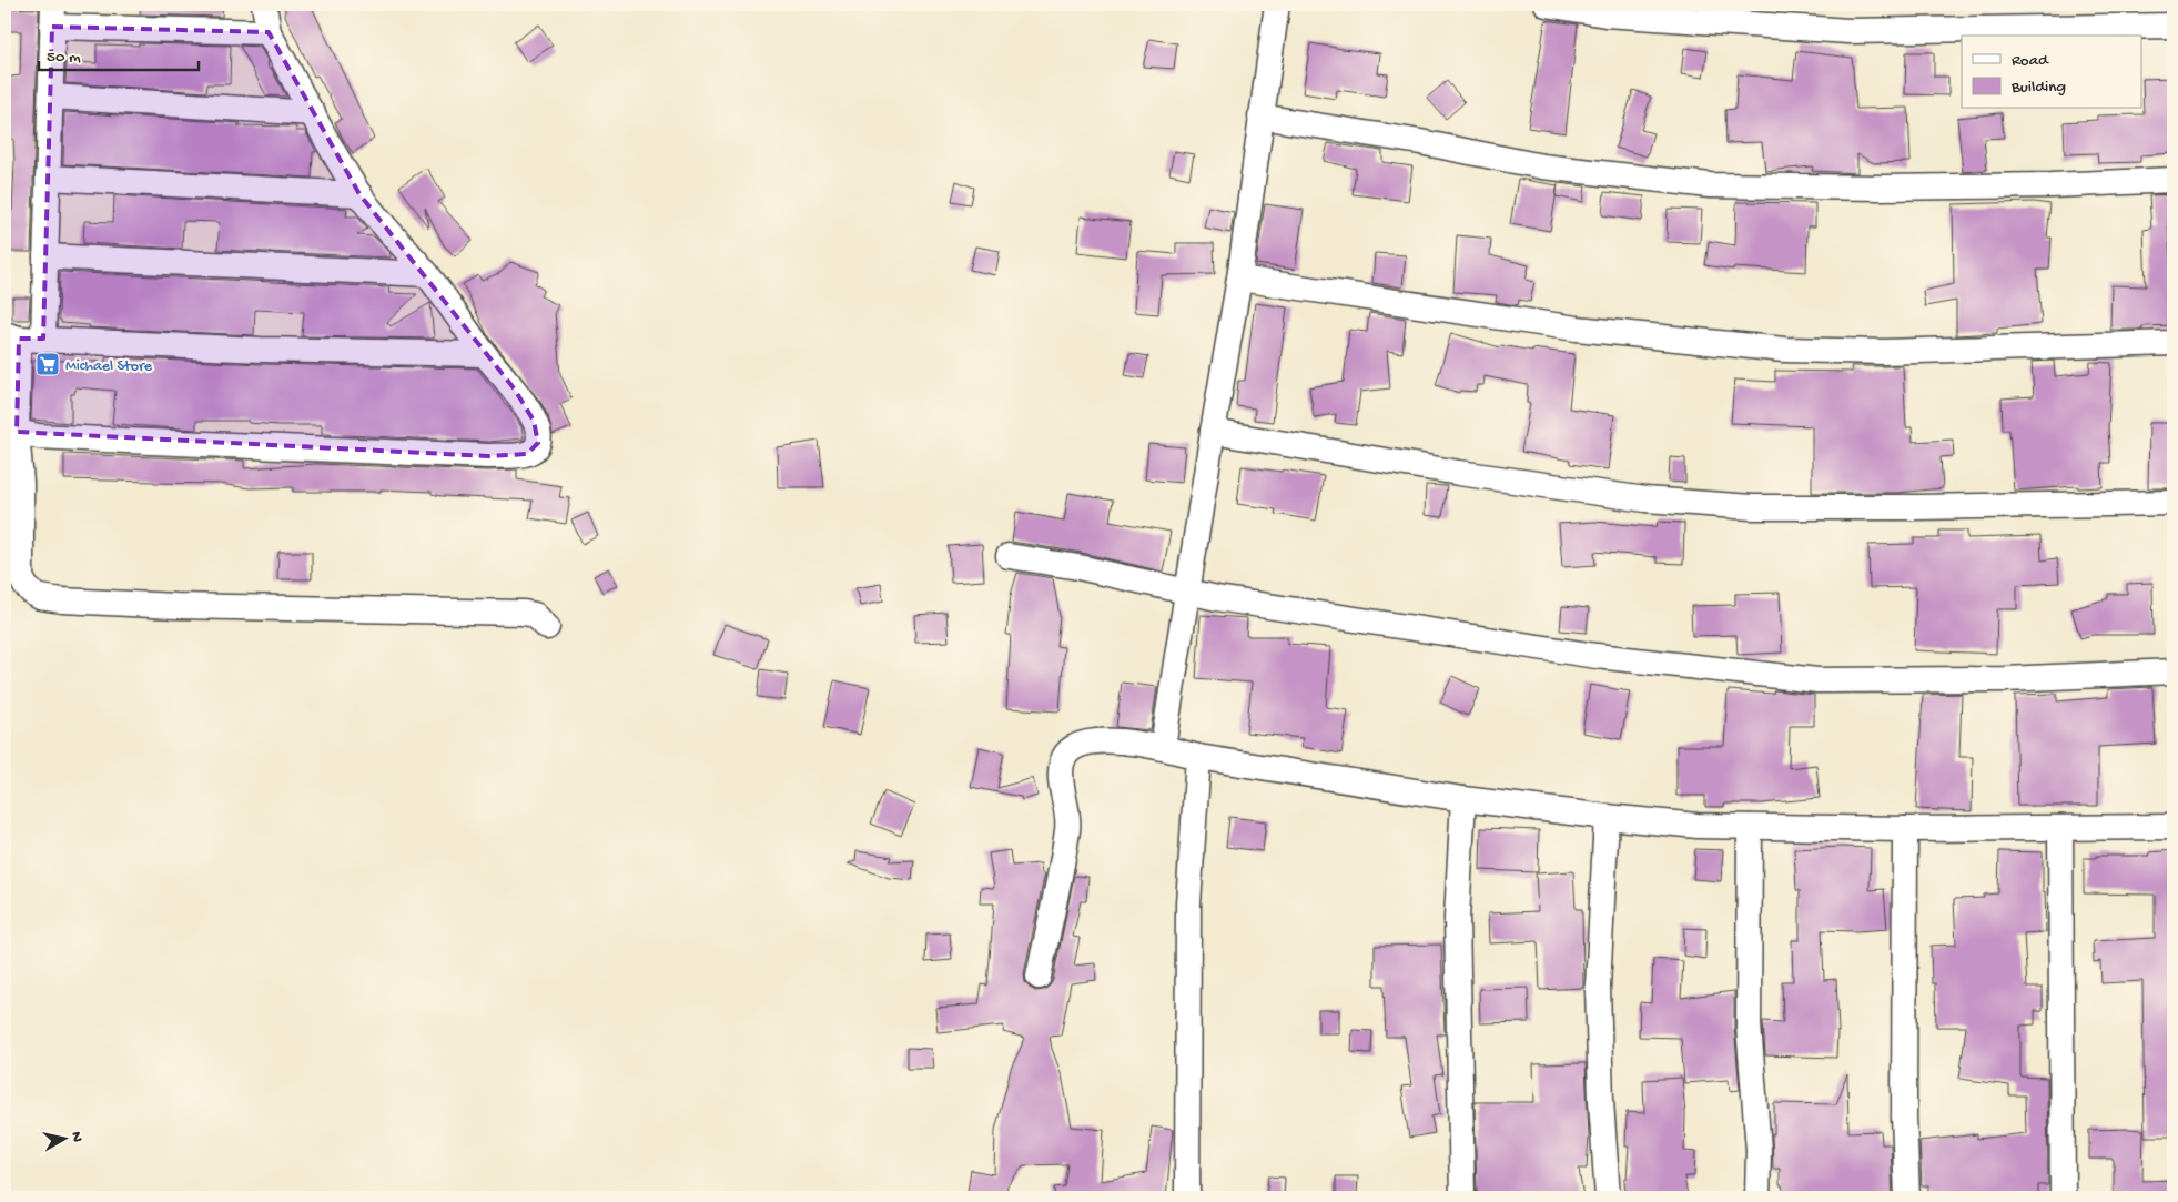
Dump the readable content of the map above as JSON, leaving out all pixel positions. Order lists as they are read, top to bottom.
{
  "places": {
    "supermarket": ["Michael Store"]
  },
  "legend": ["Road", "Building"],
  "scale_bar": "50 m",
  "north": "right"
}
